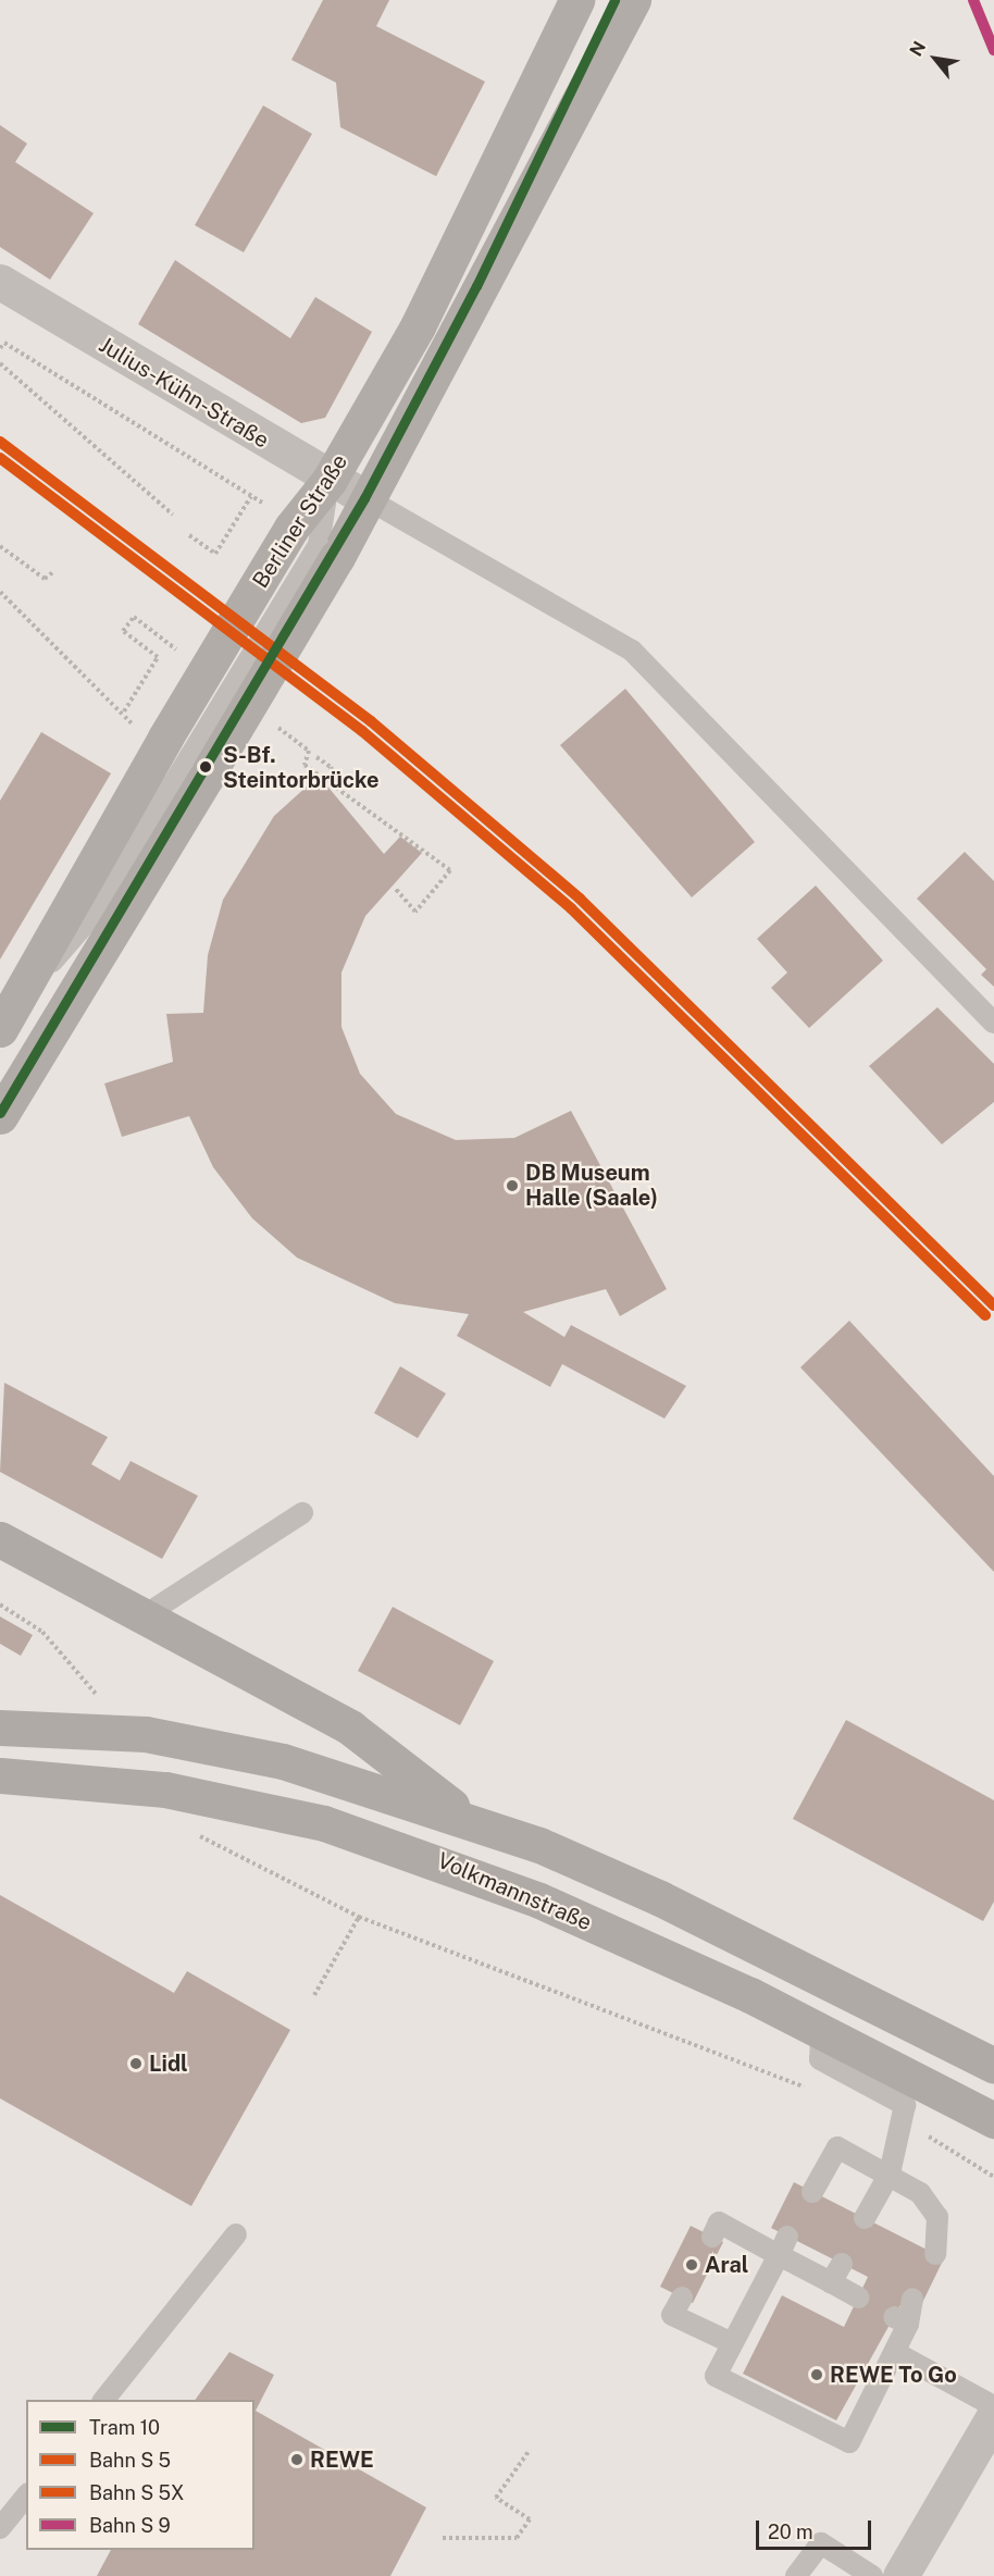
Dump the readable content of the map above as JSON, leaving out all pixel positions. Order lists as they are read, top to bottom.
{
  "streets": {
    "main road": ["Volkmannstraße"],
    "street": ["Julius-Kühn-Straße", "Berliner Straße"]
  },
  "crossings": [
    ["Julius-Kühn-Straße", "Berliner Straße"]
  ],
  "places": [
    "S-Bf. Steintorbrücke",
    "DB Museum Halle (Saale)",
    "Lidl",
    "Aral",
    "REWE To Go",
    "REWE"
  ],
  "lines": ["tram line 10"],
  "legend": [
    "Tram 10",
    "Bahn S 5",
    "Bahn S 5X",
    "Bahn S 9"
  ],
  "scale_bar": "20 m",
  "north": "top left"
}
